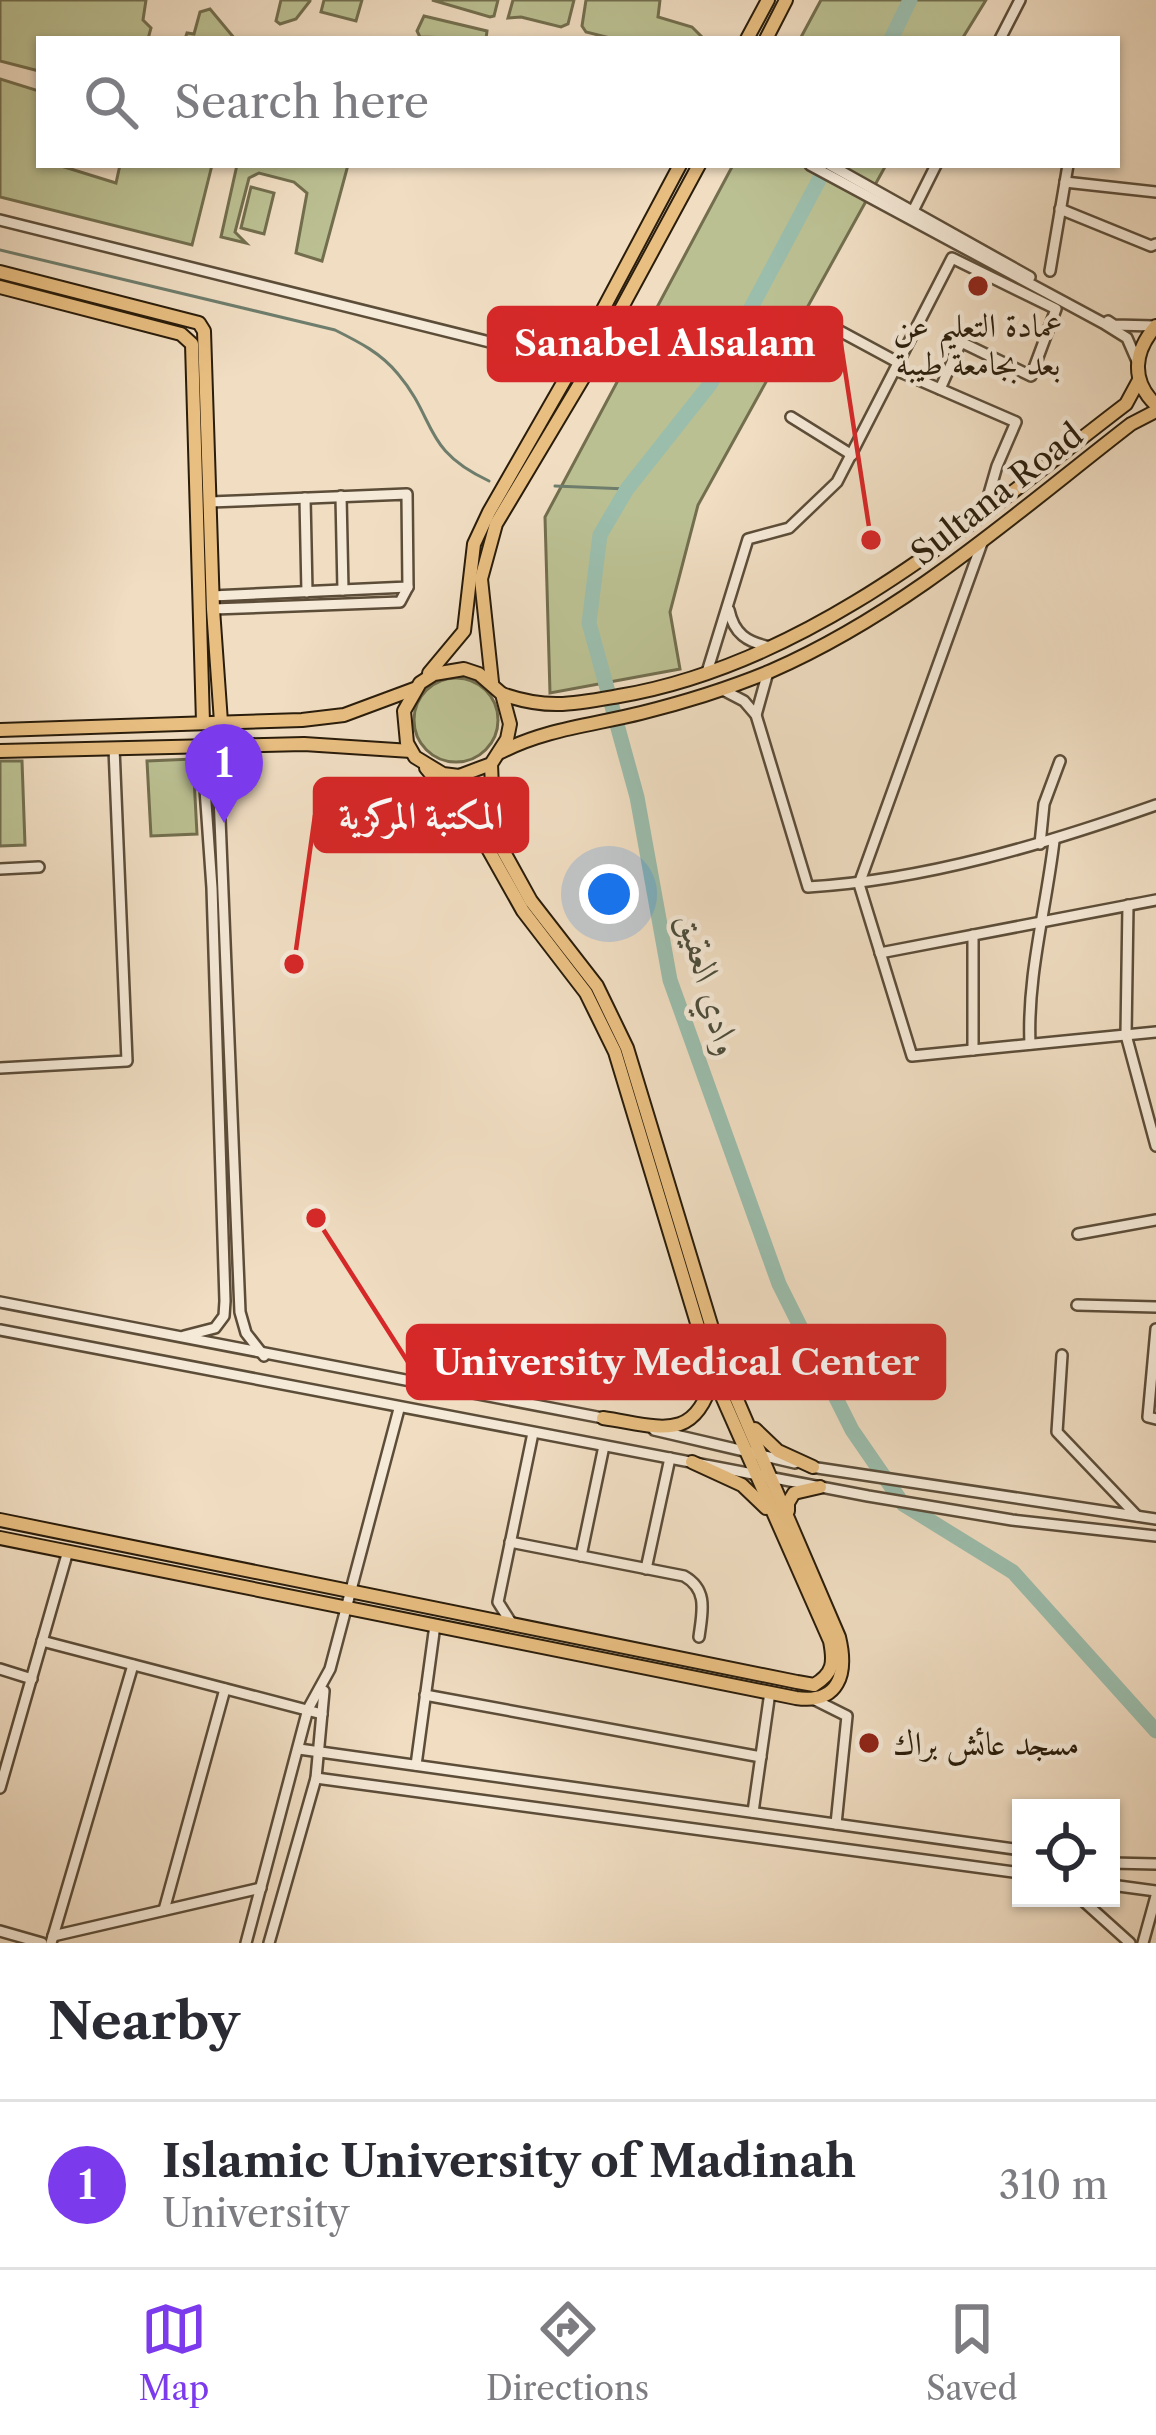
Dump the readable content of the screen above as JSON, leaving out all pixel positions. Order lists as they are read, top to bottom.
{
  "streets": {
    "main road": ["Sultana Road"]
  },
  "water": ["وادي العقيق"],
  "places": [
    "عمادة التعليم عن بعد بجامعة طيبة",
    "Sanabel Alsalam",
    "المكتبة المركزية",
    "University Medical Center",
    "مسجد عائش براك"
  ],
  "page": {
    "search": "Search here",
    "pins": "1",
    "heading": "Nearby",
    "list": [
      {
        "mark": "1",
        "name": "Islamic University of Madinah",
        "note": "University",
        "value": "310 m"
      }
    ],
    "nav": ["Map", "Directions", "Saved"]
  }
}
